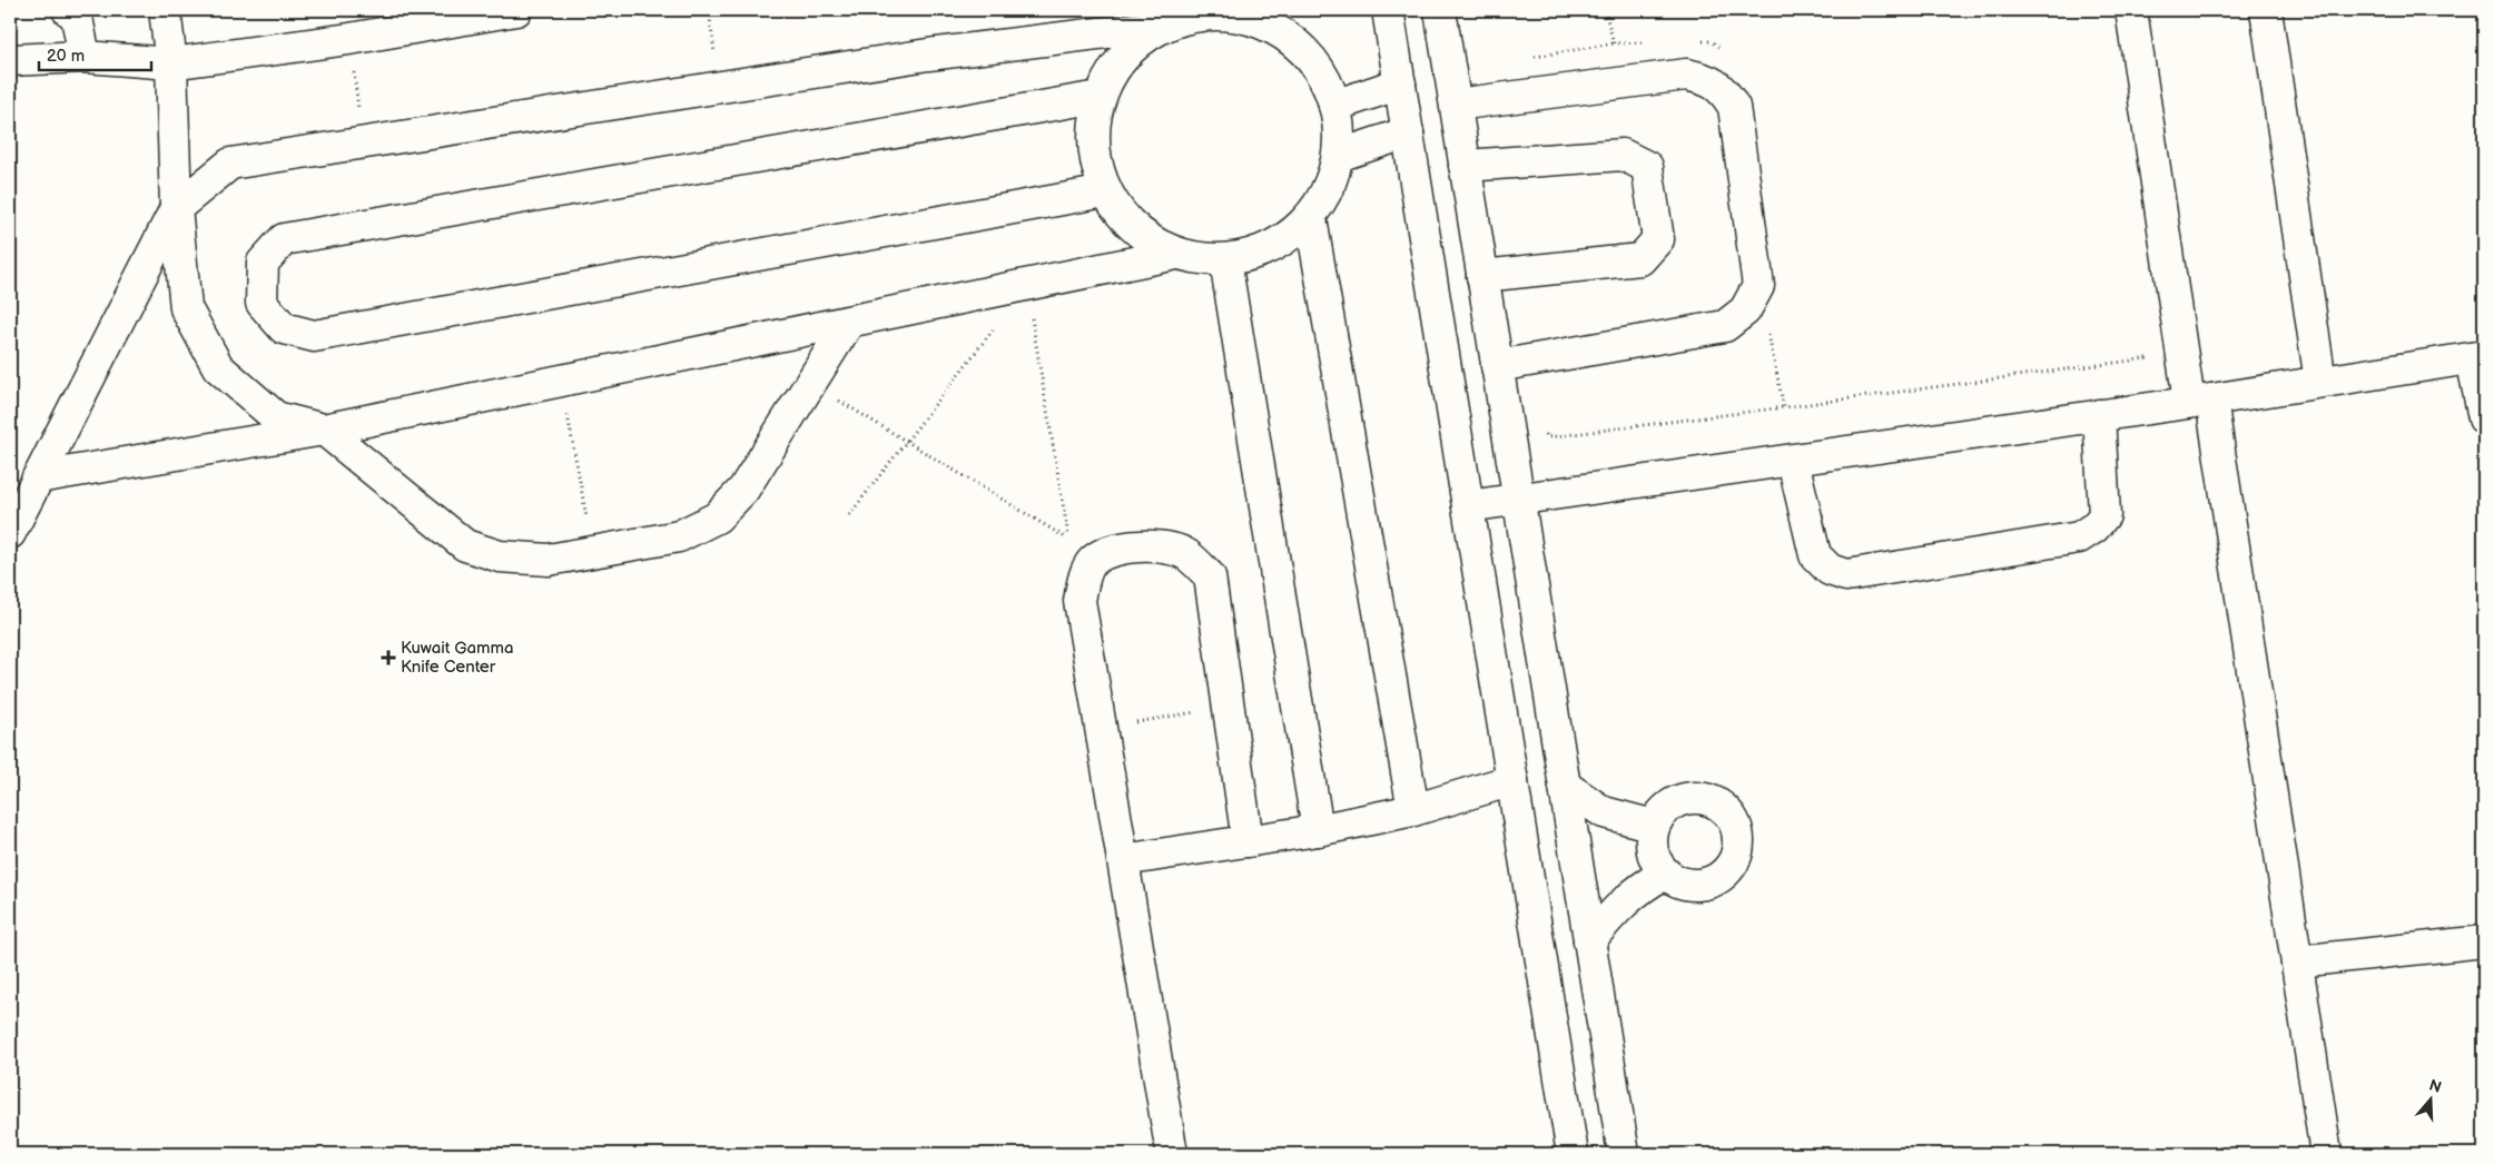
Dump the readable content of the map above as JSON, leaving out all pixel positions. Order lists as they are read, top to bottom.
{
  "places": {
    "health": ["Kuwait Gamma Knife Center"]
  },
  "scale_bar": "20 m",
  "north": "top"
}
